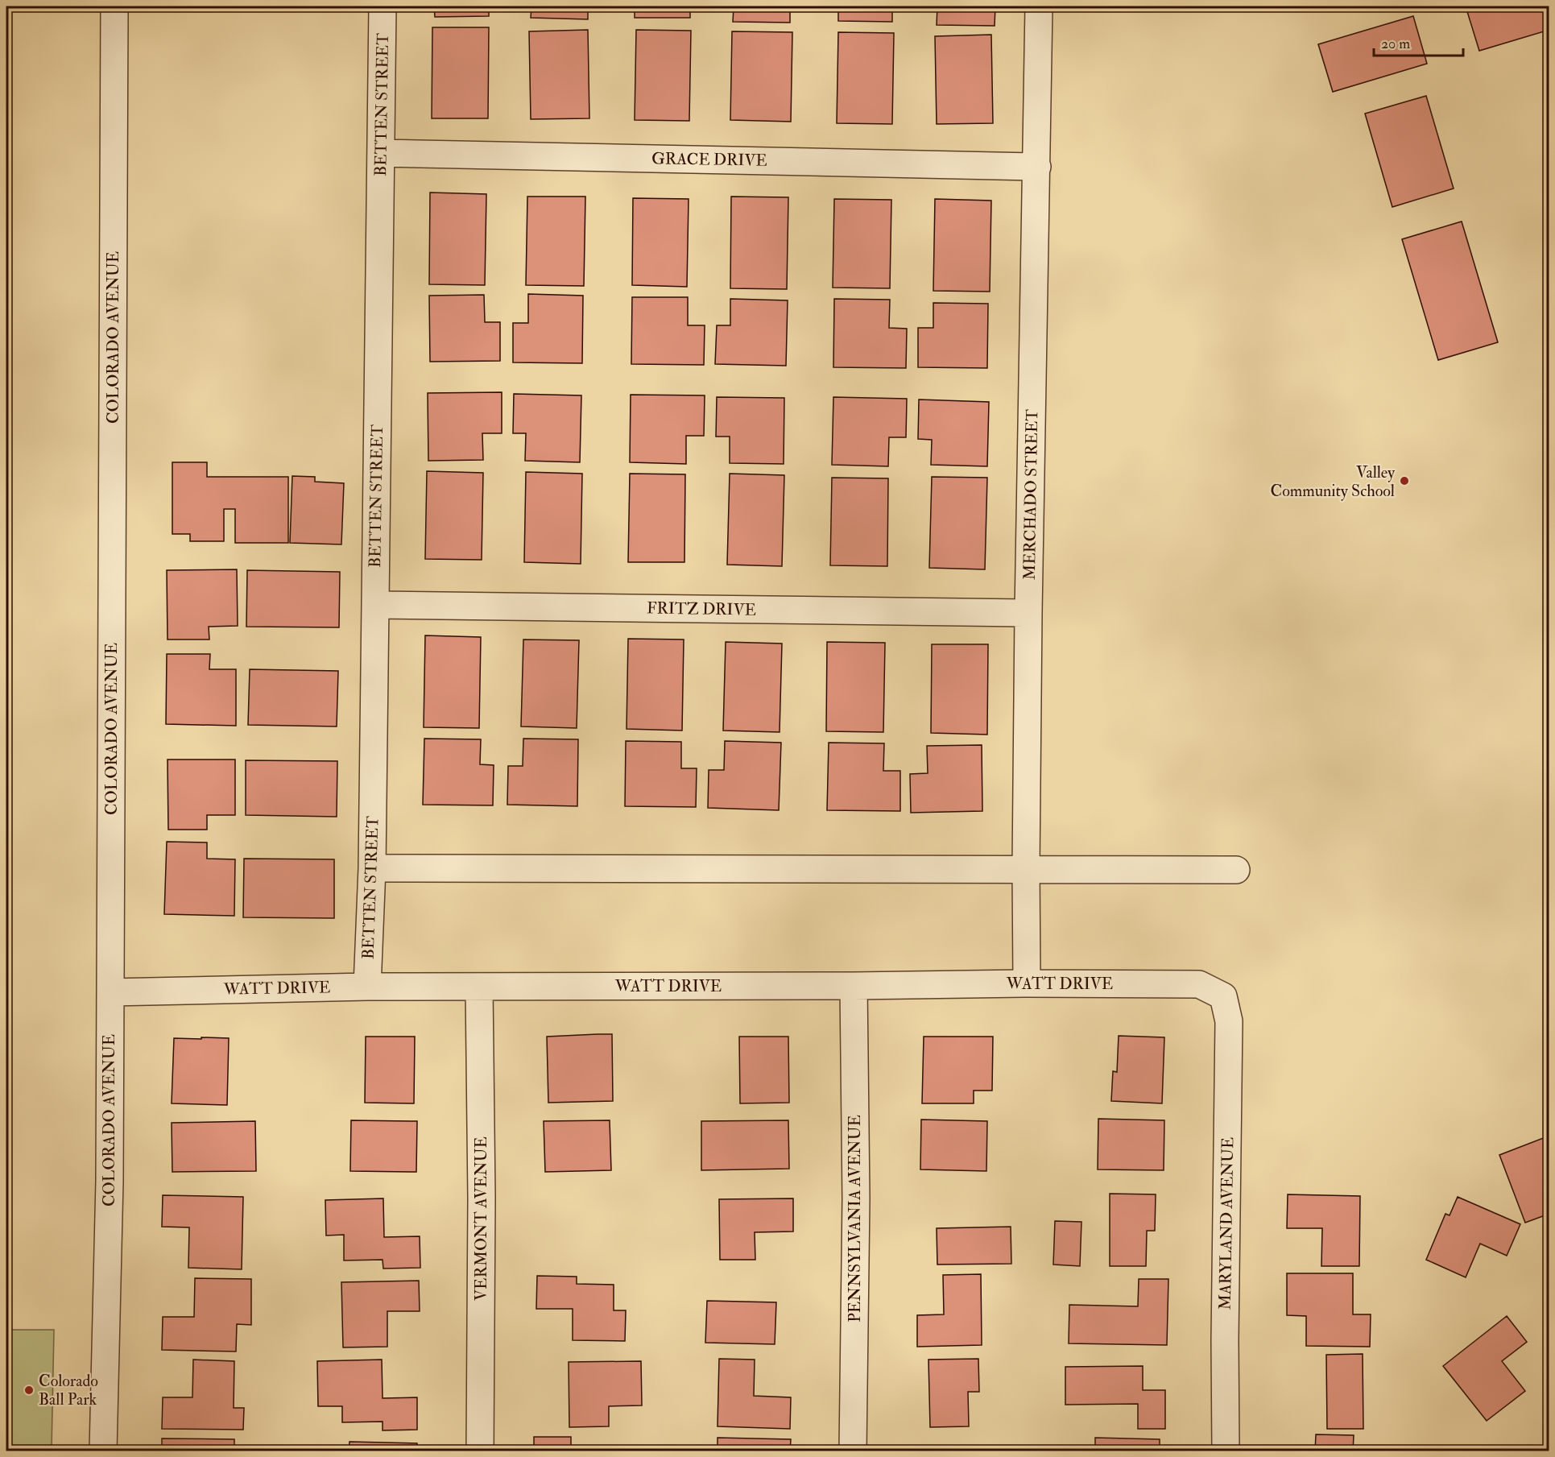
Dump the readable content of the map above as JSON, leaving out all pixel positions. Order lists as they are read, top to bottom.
{
  "streets": {
    "street": [
      "BETTEN STREET",
      "GRACE DRIVE",
      "COLORADO AVENUE",
      "MERCHADO STREET",
      "FRITZ DRIVE",
      "WATT DRIVE",
      "VERMONT AVENUE",
      "PENNSYLVANIA AVENUE",
      "MARYLAND AVENUE"
    ]
  },
  "crossings": [
    ["BETTEN STREET", "GRACE DRIVE"],
    ["BETTEN STREET", "FRITZ DRIVE"],
    ["BETTEN STREET", "WATT DRIVE"],
    ["GRACE DRIVE", "MERCHADO STREET"],
    ["COLORADO AVENUE", "WATT DRIVE"],
    ["MERCHADO STREET", "FRITZ DRIVE"],
    ["MERCHADO STREET", "WATT DRIVE"],
    ["WATT DRIVE", "VERMONT AVENUE"],
    ["WATT DRIVE", "PENNSYLVANIA AVENUE"],
    ["WATT DRIVE", "MARYLAND AVENUE"]
  ],
  "places": ["Valley Community School", "Colorado Ball Park"],
  "scale_bar": "20 m"
}
